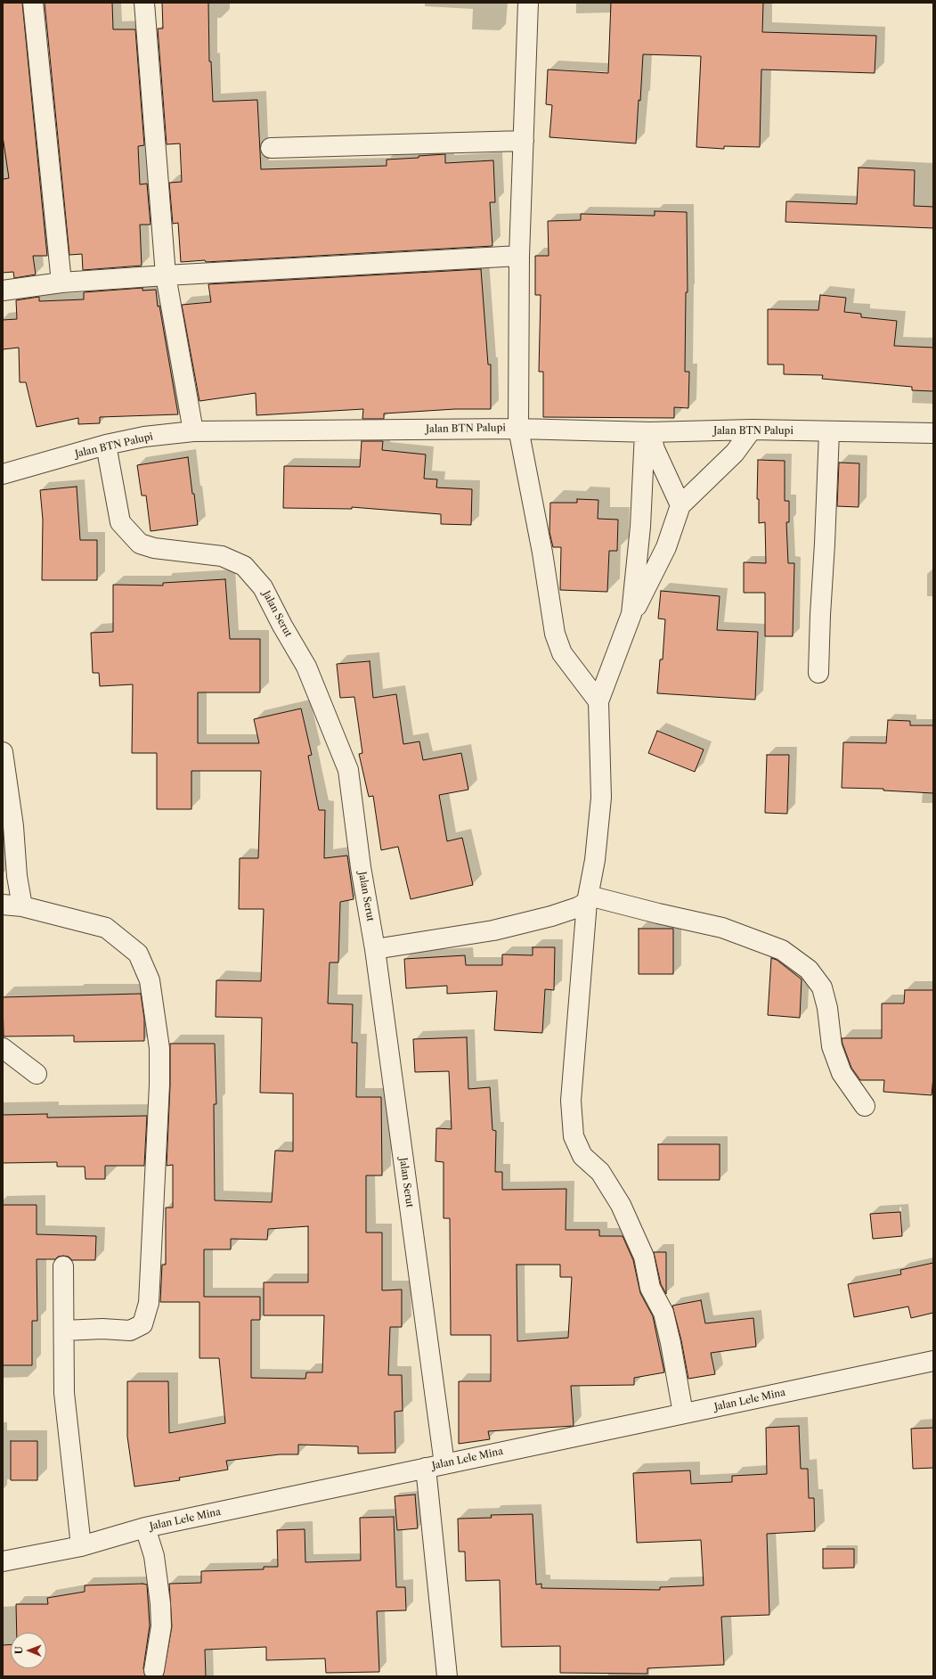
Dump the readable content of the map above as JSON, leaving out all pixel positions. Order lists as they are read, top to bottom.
{
  "streets": {
    "street": ["Jalan BTN Palupi", "Jalan Serut", "Jalan Lele Mina"]
  },
  "crossings": [
    ["Jalan BTN Palupi", "Jalan Serut"],
    ["Jalan Serut", "Jalan Lele Mina"]
  ],
  "north": "left"
}
